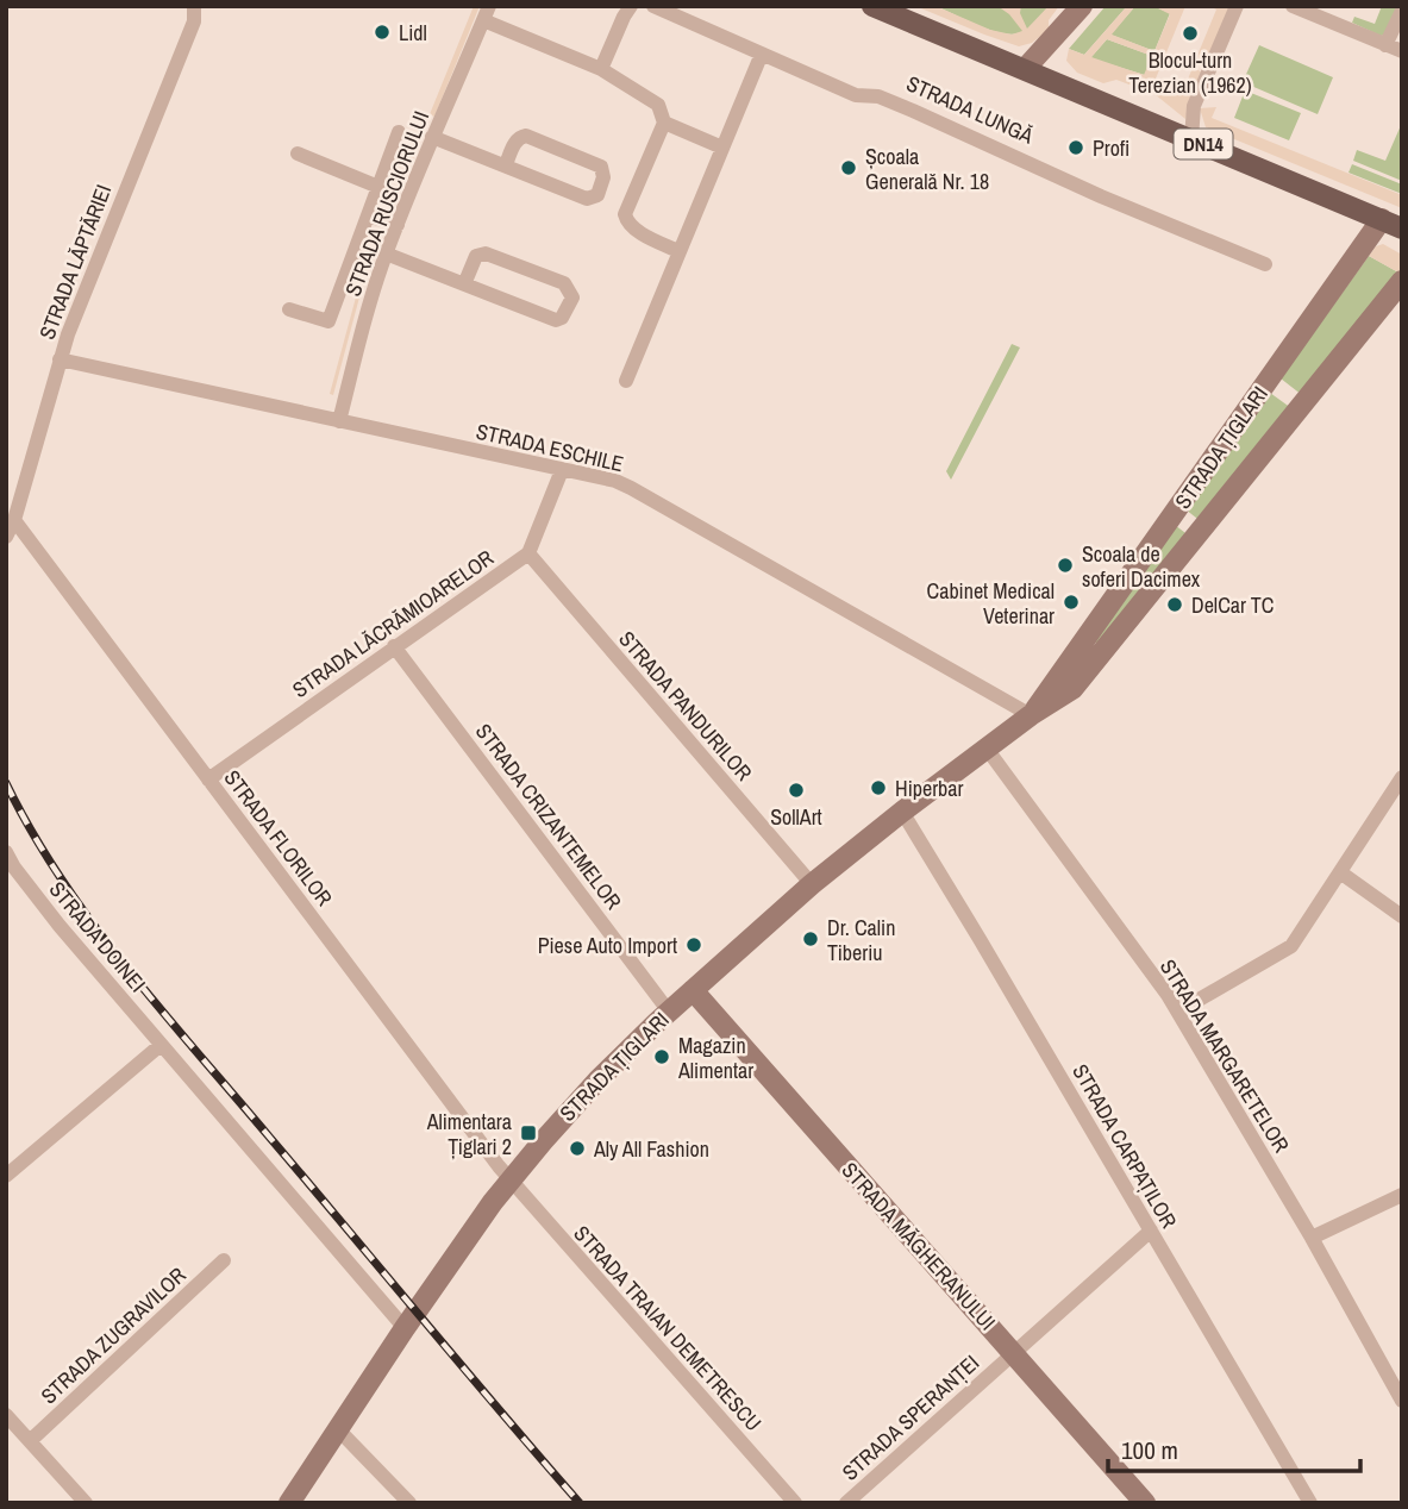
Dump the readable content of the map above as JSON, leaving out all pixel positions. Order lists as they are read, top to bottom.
{
  "streets": {
    "main road": ["DN14"],
    "street": [
      "STRADA LUNGĂ",
      "STRADA RUSCIORULUI",
      "STRADA LĂPTĂRIEI",
      "STRADA ESCHILE",
      "STRADA ȚIGLARI",
      "STRADA LĂCRĂMIOARELOR",
      "STRADA PANDURILOR",
      "STRADA CRIZANTEMELOR",
      "STRADA FLORILOR",
      "STRADA DOINEI",
      "STRADA MARGARETELOR",
      "STRADA CARPAȚILOR",
      "STRADA MĂGHERANULUI",
      "STRADA TRAIAN DEMETRESCU",
      "STRADA ZUGRAVILOR",
      "STRADA SPERANȚEI"
    ]
  },
  "crossings": [
    ["DN14", "STRADA ȚIGLARI"],
    ["STRADA RUSCIORULUI", "STRADA ESCHILE"],
    ["STRADA LĂPTĂRIEI", "STRADA ESCHILE"],
    ["STRADA LĂPTĂRIEI", "STRADA FLORILOR"],
    ["STRADA ESCHILE", "STRADA ȚIGLARI"],
    ["STRADA ȚIGLARI", "STRADA PANDURILOR"],
    ["STRADA ȚIGLARI", "STRADA CRIZANTEMELOR"],
    ["STRADA ȚIGLARI", "STRADA FLORILOR"],
    ["STRADA ȚIGLARI", "STRADA DOINEI"],
    ["STRADA ȚIGLARI", "STRADA MARGARETELOR"],
    ["STRADA ȚIGLARI", "STRADA CARPAȚILOR"],
    ["STRADA ȚIGLARI", "STRADA MĂGHERANULUI"],
    ["STRADA ȚIGLARI", "STRADA TRAIAN DEMETRESCU"],
    ["STRADA LĂCRĂMIOARELOR", "STRADA PANDURILOR"],
    ["STRADA LĂCRĂMIOARELOR", "STRADA CRIZANTEMELOR"],
    ["STRADA LĂCRĂMIOARELOR", "STRADA FLORILOR"],
    ["STRADA FLORILOR", "STRADA TRAIAN DEMETRESCU"],
    ["STRADA CARPAȚILOR", "STRADA SPERANȚEI"],
    ["STRADA MĂGHERANULUI", "STRADA SPERANȚEI"]
  ],
  "places": {
    "other": [
      "Lidl",
      "Blocul-turn Terezian (1962)",
      "Profi",
      "Școala Generală Nr. 18",
      "Scoala de soferi Dacimex",
      "Cabinet Medical Veterinar",
      "DelCar TC",
      "Hiperbar",
      "SollArt",
      "Dr. Calin Tiberiu",
      "Piese Auto Import",
      "Magazin Alimentar",
      "Aly All Fashion"
    ],
    "transit": ["Alimentara Țiglari 2"]
  },
  "scale_bar": "100 m"
}
